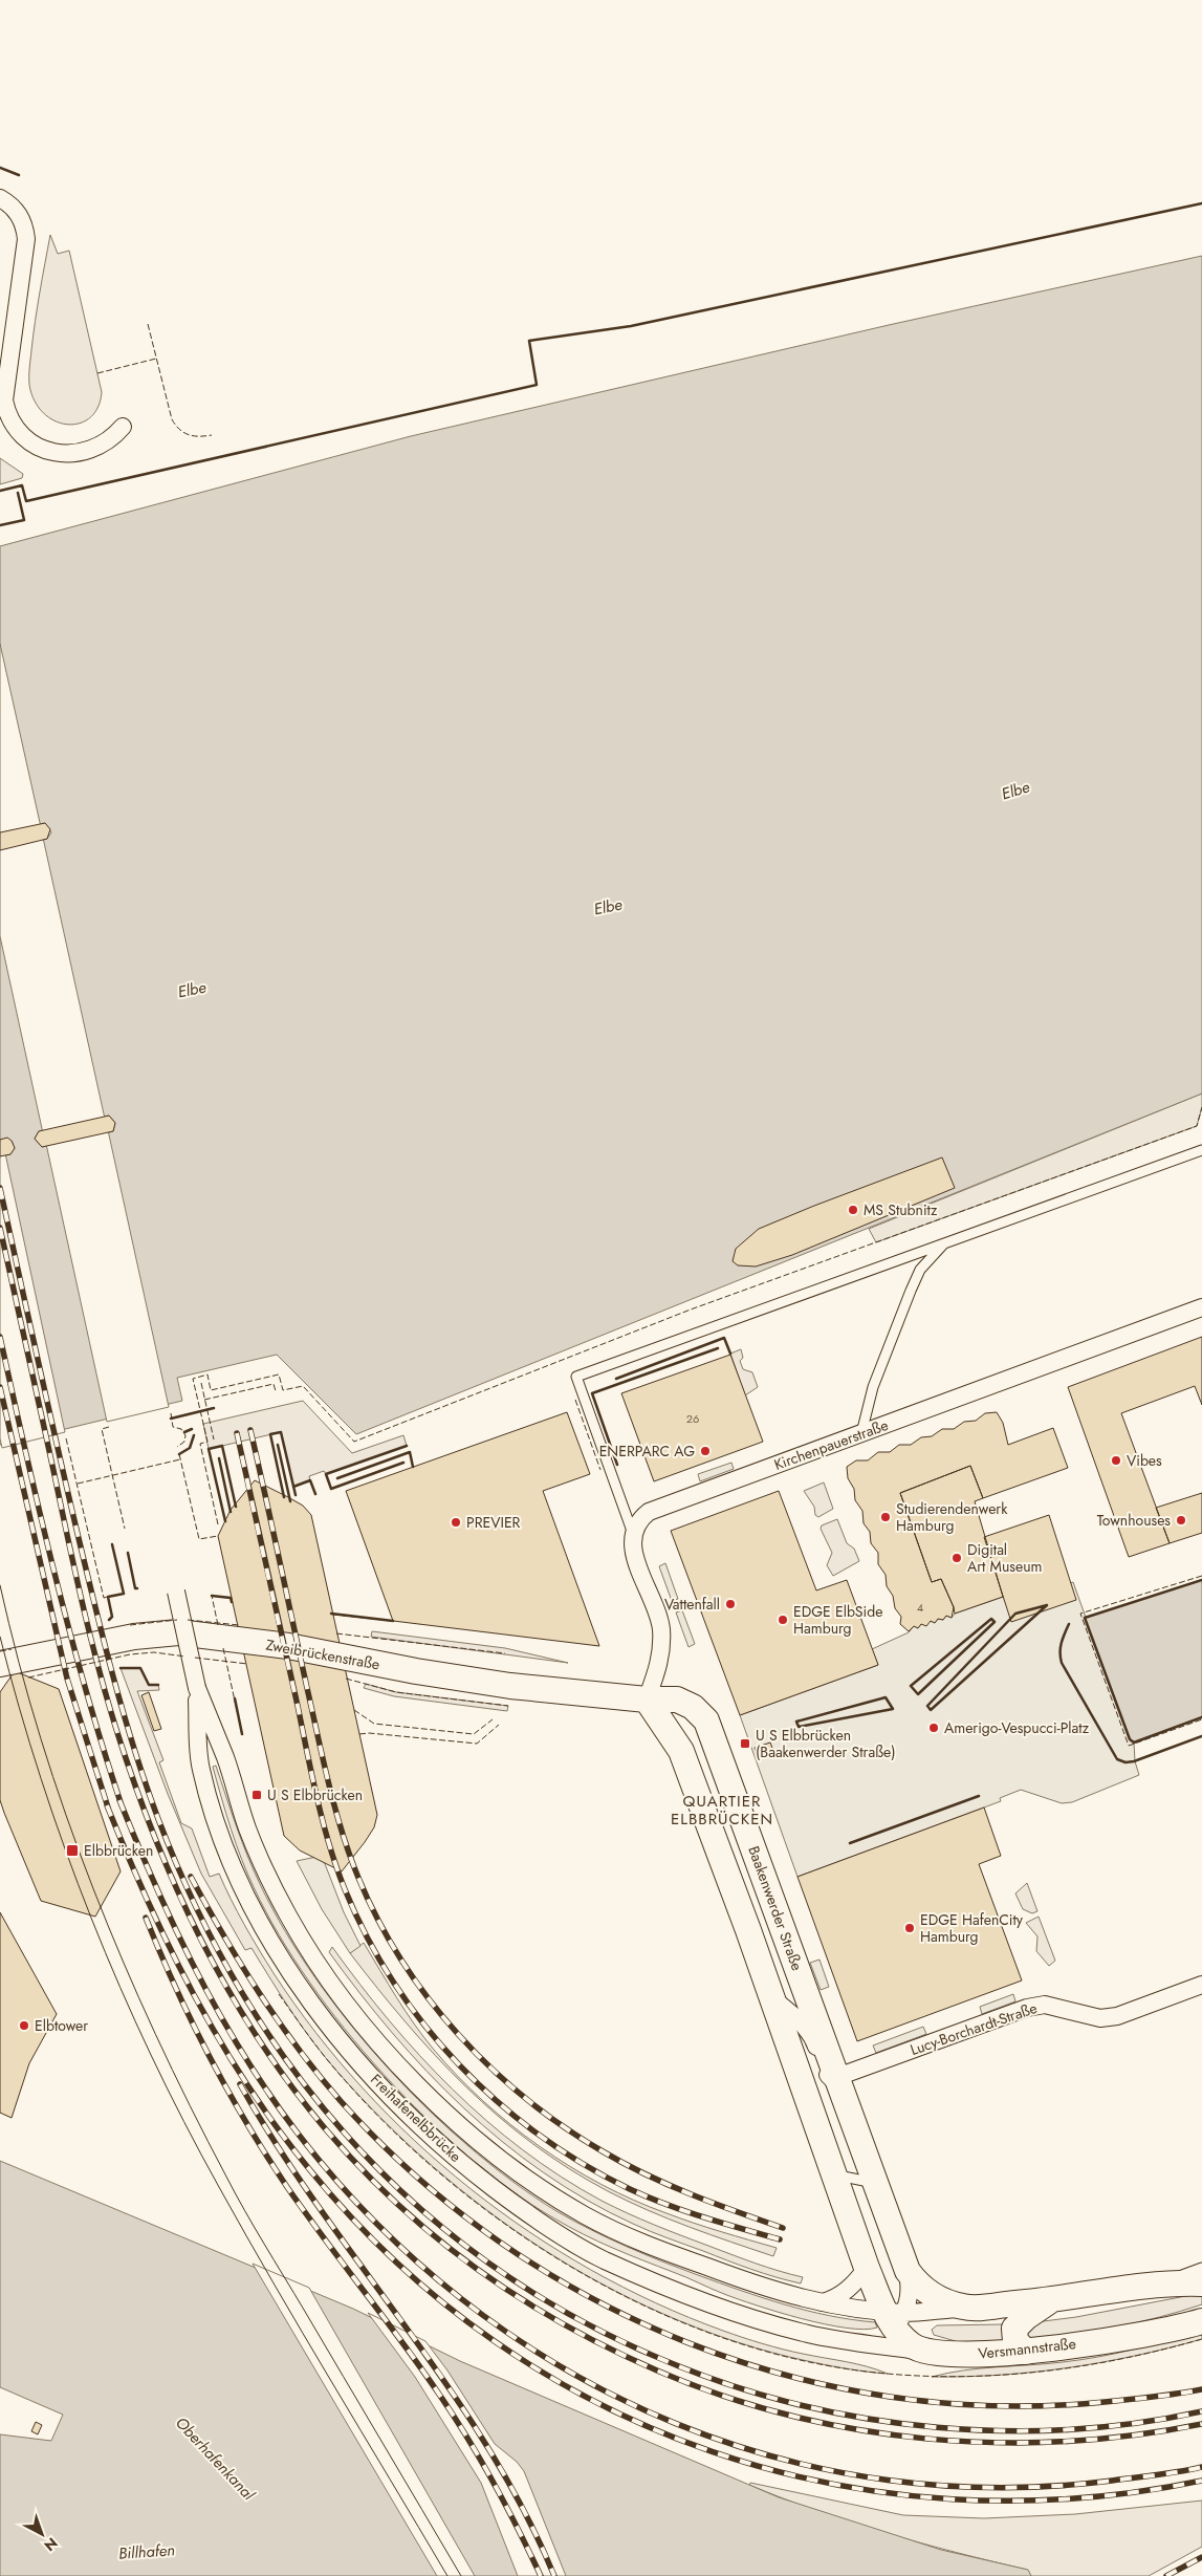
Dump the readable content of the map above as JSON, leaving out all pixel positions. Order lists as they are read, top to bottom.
{
  "streets": {
    "main road": ["Zweibrückenstraße", "Baakenwerder Straße", "Versmannstraße"],
    "street": ["Kirchenpauerstraße", "Lucy-Borchardt-Straße", "Freihafenelbbrücke"]
  },
  "crossings": [
    ["Zweibrückenstraße", "Baakenwerder Straße"],
    ["Baakenwerder Straße", "Lucy-Borchardt-Straße"],
    ["Baakenwerder Straße", "Freihafenelbbrücke"],
    ["Freihafenelbbrücke", "Versmannstraße"]
  ],
  "districts": ["QUARTIER ELBBRÜCKEN"],
  "water": ["Elbe", "Oberhafenkanal", "Billhafen"],
  "places": {
    "other": [
      "MS Stubnitz",
      "ENERPARC AG",
      "Vibes",
      "Studierendenwerk Hamburg",
      "Townhouses",
      "PREVIER",
      "Digital Art Museum",
      "Vattenfall",
      "EDGE ElbSide Hamburg",
      "Amerigo-Vespucci-Platz",
      "EDGE HafenCity Hamburg",
      "Elbtower"
    ],
    "transit": ["U S Elbbrücken (Baakenwerder Straße)", "U S Elbbrücken", "Elbbrücken"]
  },
  "house_numbers": ["26", "4"],
  "north": "bottom right"
}
